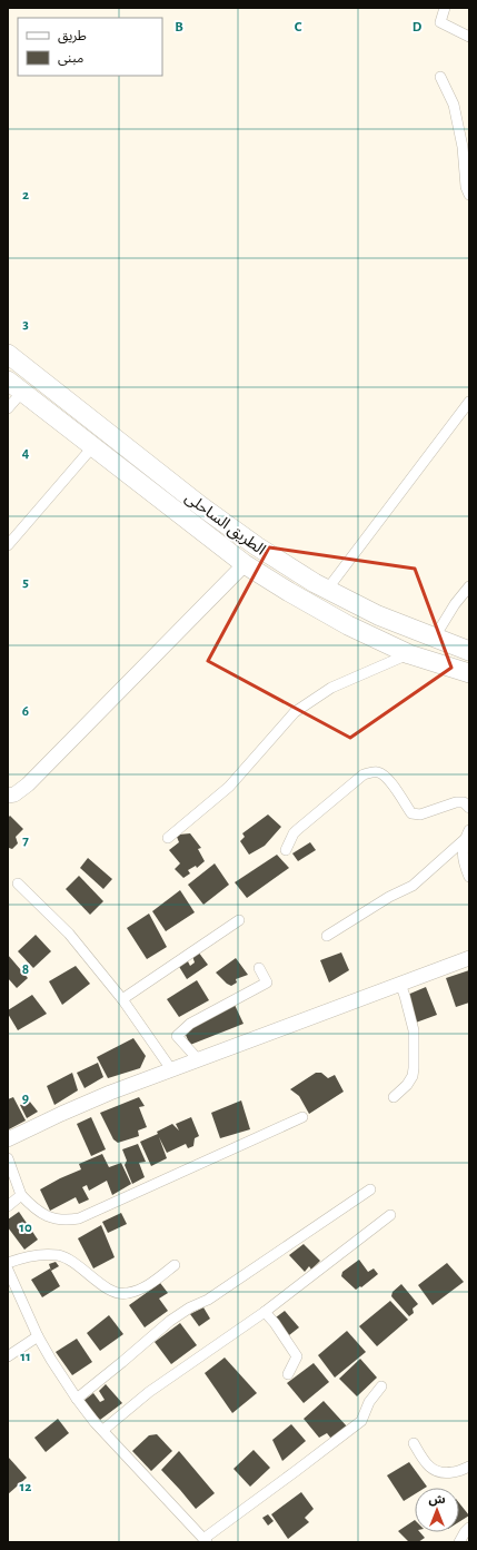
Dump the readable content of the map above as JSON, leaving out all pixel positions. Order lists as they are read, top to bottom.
{
  "streets": {
    "highway": ["الطريق الساحلى"]
  },
  "legend": ["طريق", "مبنى"],
  "north": "top",
  "grid": {
    "columns": ["B", "C", "D"],
    "rows": [
      "2",
      "3",
      "4",
      "5",
      "6",
      "7",
      "8",
      "9",
      "10",
      "11",
      "12"
    ]
  }
}
